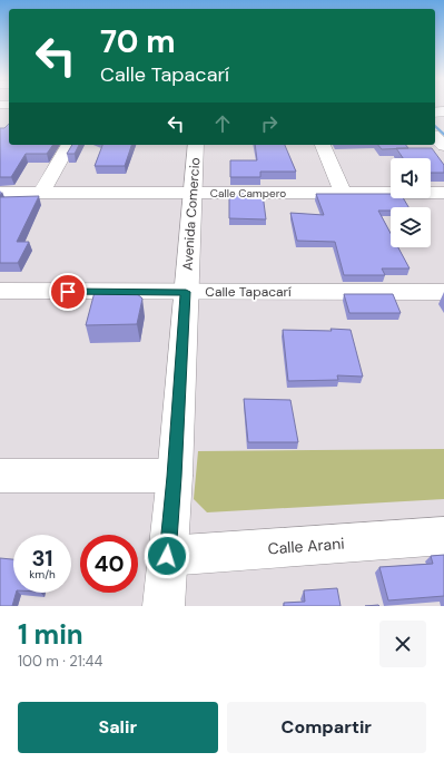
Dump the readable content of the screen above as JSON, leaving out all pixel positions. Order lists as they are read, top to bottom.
{
  "streets": {
    "street": [
      "Calle Campero",
      "Avenida Comercio",
      "Calle Tapacarí",
      "Calle Arani"
    ]
  },
  "crossings": [
    ["Calle Campero", "Avenida Comercio"],
    ["Avenida Comercio", "Calle Tapacarí"],
    ["Avenida Comercio", "Calle Arani"]
  ],
  "page": {
    "turn": ["70 m", "Calle Tapacarí"],
    "speed": "31 km/h",
    "limit": "40",
    "heading": ["1 min", "100 m · 21:44"],
    "buttons": ["Salir", "Compartir"]
  }
}
